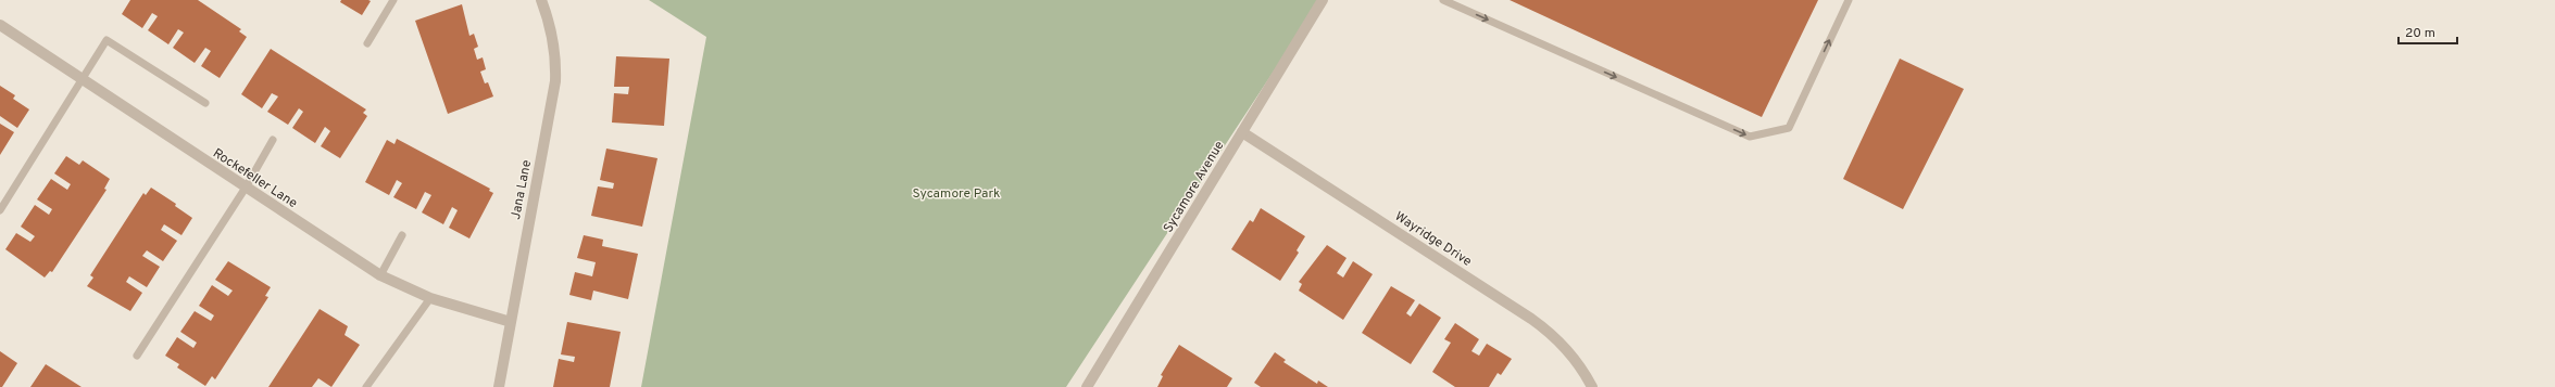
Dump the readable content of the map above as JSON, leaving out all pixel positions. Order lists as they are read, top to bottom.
{
  "streets": {
    "street": [
      "Rockefeller Lane",
      "Sycamore Avenue",
      "Jana Lane",
      "Wayridge Drive"
    ]
  },
  "crossings": [
    ["Rockefeller Lane", "Jana Lane"],
    ["Sycamore Avenue", "Wayridge Drive"]
  ],
  "parks": ["Sycamore Park"],
  "scale_bar": "20 m"
}
